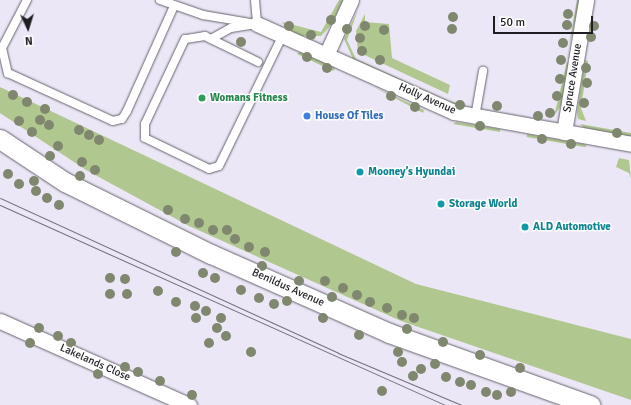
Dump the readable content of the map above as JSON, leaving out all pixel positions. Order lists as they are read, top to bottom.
{
  "streets": {
    "street": [
      "Spruce Avenue",
      "Holly Avenue",
      "Benildus Avenue",
      "Lakelands Close"
    ]
  },
  "crossings": [
    ["Spruce Avenue", "Holly Avenue"]
  ],
  "places": [
    "Womans Fitness",
    "House Of Tiles",
    "Mooney’s Hyundai",
    "Storage World",
    "ALD Automotive"
  ],
  "scale_bar": "50 m",
  "north": "bottom"
}
